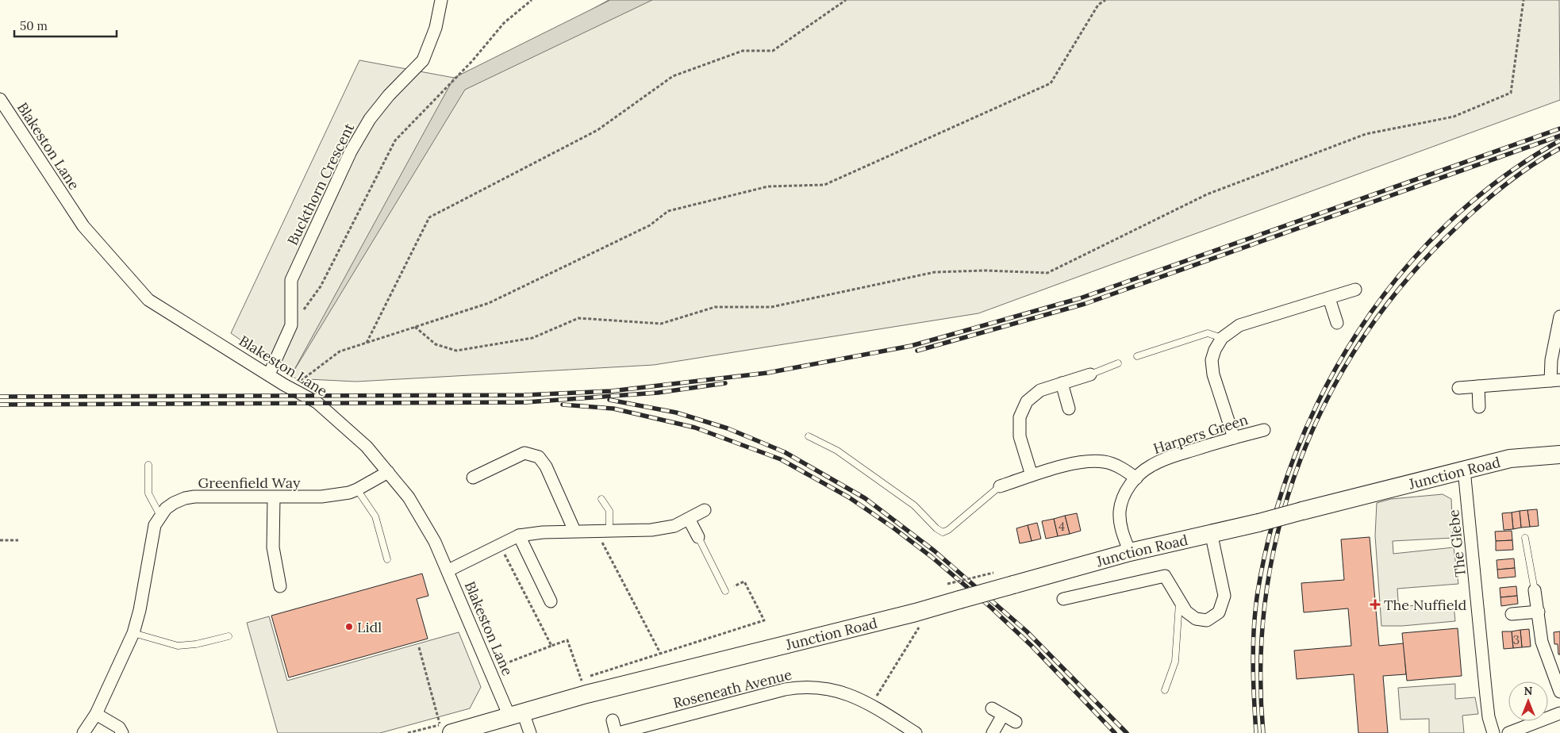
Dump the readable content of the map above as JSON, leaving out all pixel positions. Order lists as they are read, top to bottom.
{
  "streets": {
    "main road": ["Junction Road"],
    "street": [
      "Blakeston Lane",
      "Buckthorn Crescent",
      "Harpers Green",
      "Greenfield Way",
      "The Glebe",
      "Roseneath Avenue"
    ]
  },
  "crossings": [
    ["Blakeston Lane", "Buckthorn Crescent"],
    ["Blakeston Lane", "Junction Road"],
    ["Blakeston Lane", "Greenfield Way"],
    ["Harpers Green", "Junction Road"],
    ["Junction Road", "The Glebe"]
  ],
  "places": {
    "health": ["The Nuffield"],
    "other": ["Lidl"]
  },
  "house_numbers": ["4", "3"],
  "scale_bar": "50 m",
  "north": "top"
}
